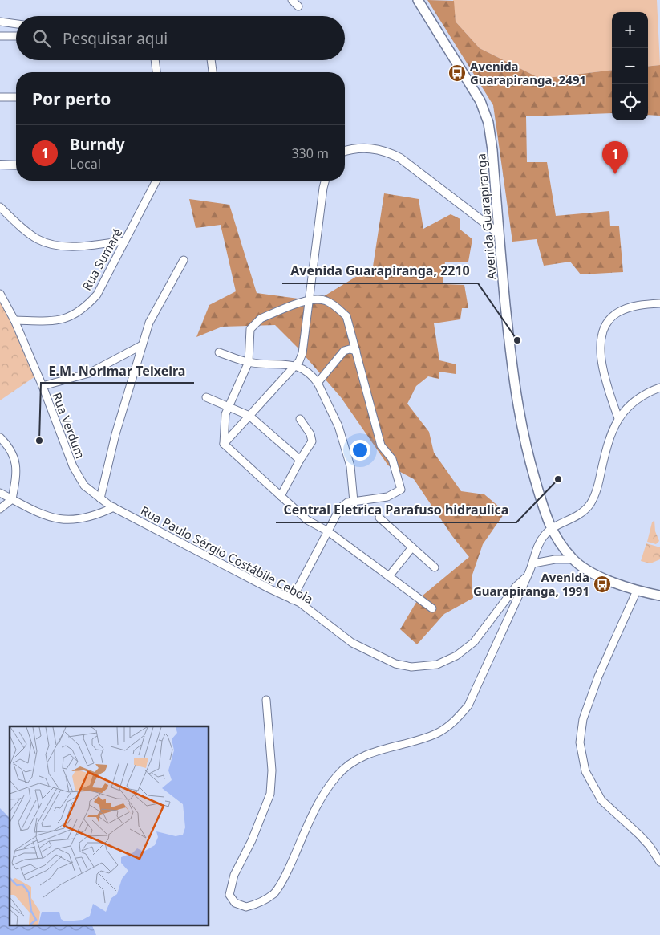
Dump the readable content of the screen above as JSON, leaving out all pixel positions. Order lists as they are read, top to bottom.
{
  "streets": {
    "main road": ["Avenida Guarapiranga"],
    "street": ["Rua Sumaré", "Rua Verdum", "Rua Paulo Sérgio Costábile Cebola"]
  },
  "crossings": [
    ["Rua Sumaré", "Rua Verdum"],
    ["Rua Verdum", "Rua Paulo Sérgio Costábile Cebola"]
  ],
  "places": {
    "bus stop": ["Avenida Guarapiranga, 2491", "Avenida Guarapiranga, 1991"],
    "other": ["Avenida Guarapiranga, 2210", "E.M. Norimar Teixeira", "Central Eletrica Parafuso hidraulica"]
  },
  "page": {
    "map_buttons": ["+", "−"],
    "search": "Pesquisar aqui",
    "heading": "Por perto",
    "list": [
      {
        "mark": "1",
        "name": "Burndy",
        "note": "Local",
        "value": "330 m"
      }
    ],
    "pins": "1"
  }
}
